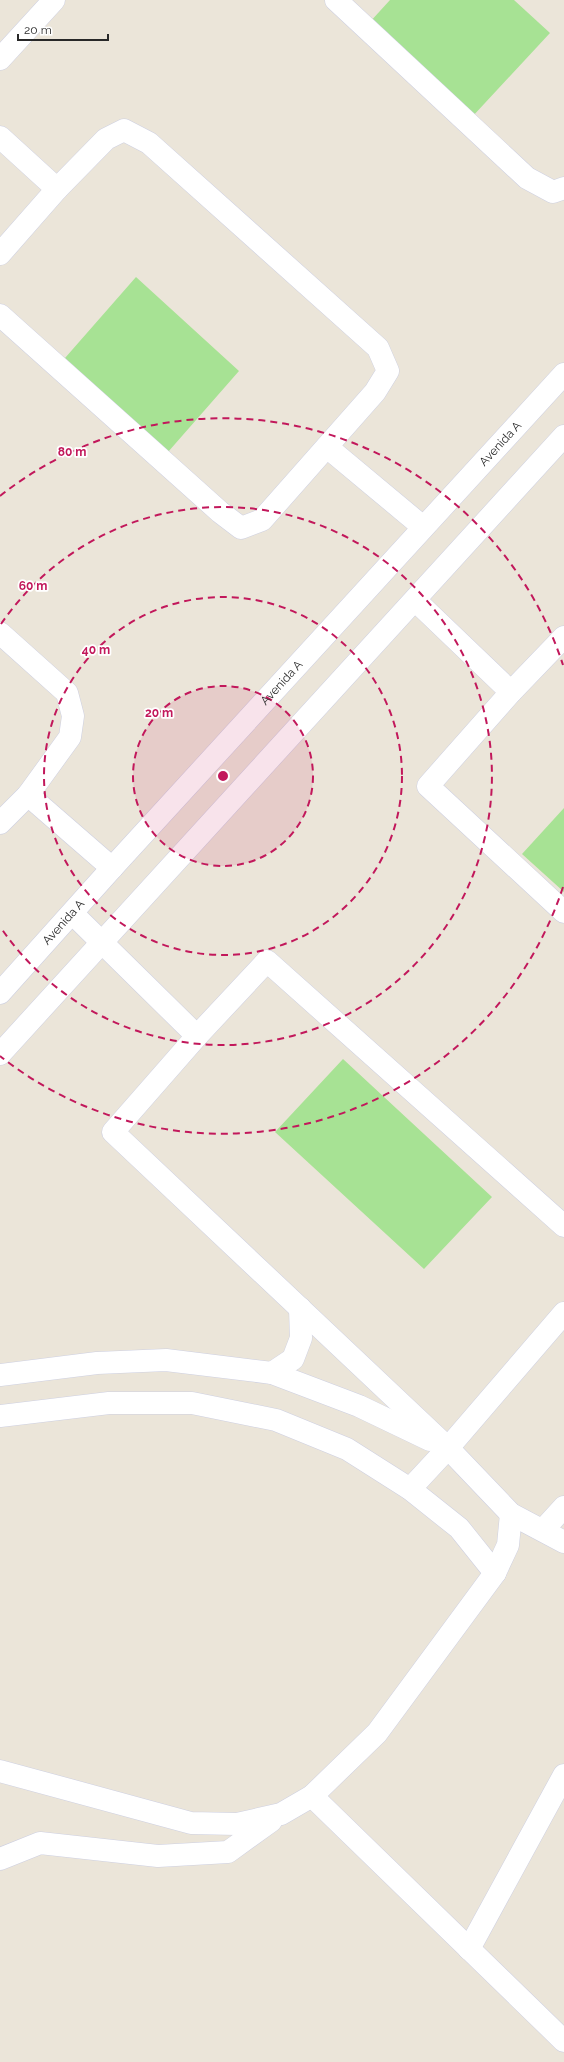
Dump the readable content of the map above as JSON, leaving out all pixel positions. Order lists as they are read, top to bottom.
{
  "streets": {
    "street": ["Avenida A"]
  },
  "scale_bar": "20 m",
  "rings": [
    "80 m",
    "60 m",
    "40 m",
    "20 m"
  ]
}
